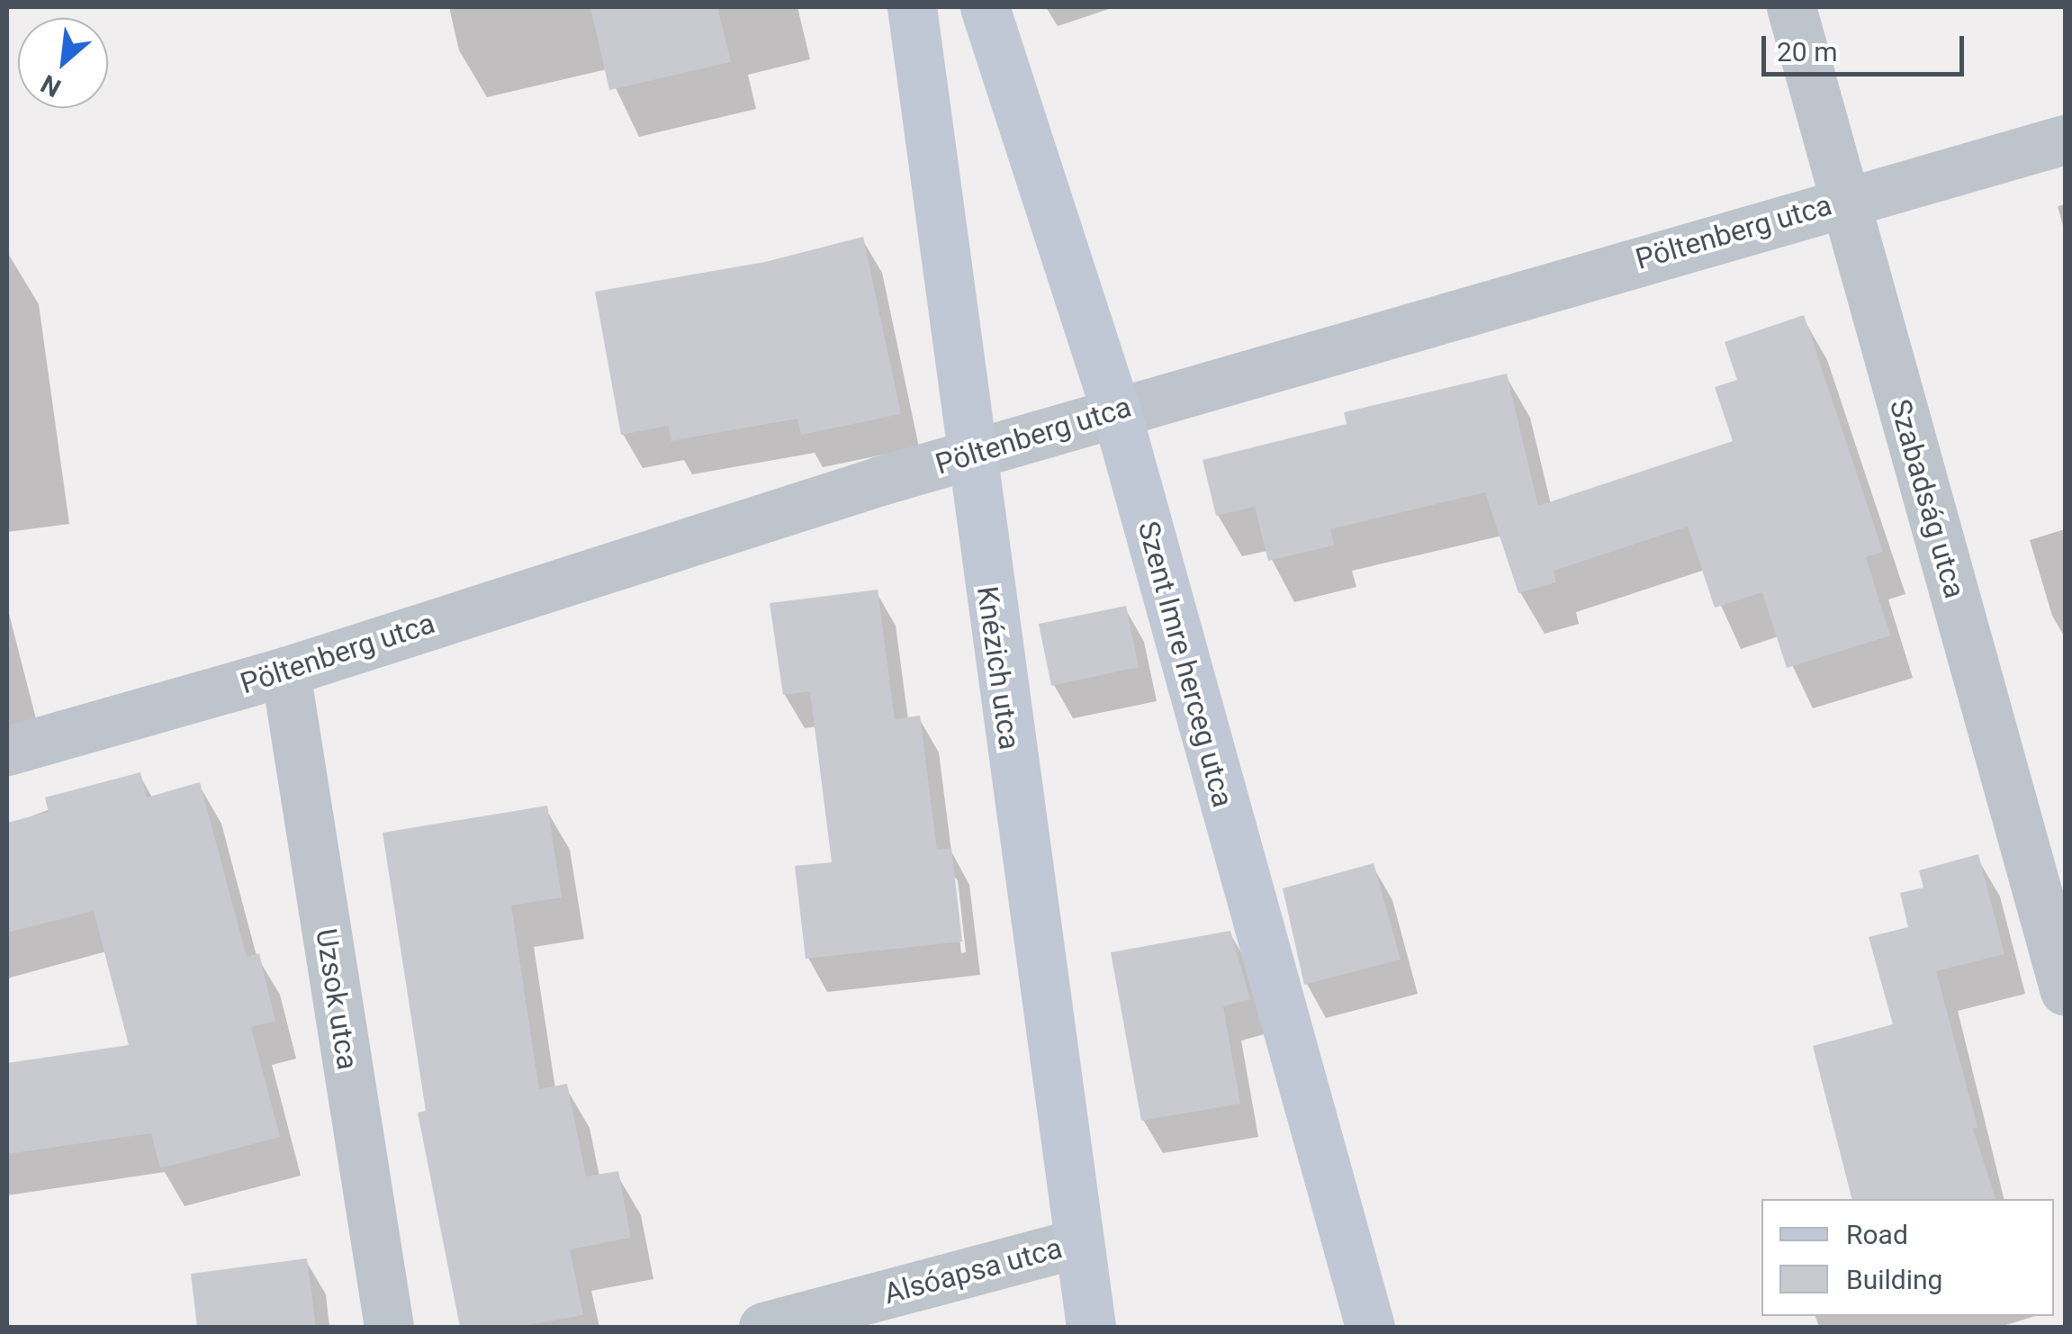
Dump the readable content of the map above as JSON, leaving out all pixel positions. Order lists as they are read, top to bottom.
{
  "streets": {
    "street": [
      "Pöltenberg utca",
      "Szabadság utca",
      "Szent Imre herceg utca",
      "Knézich utca",
      "Uzsok utca",
      "Alsóapsa utca"
    ]
  },
  "crossings": [
    ["Pöltenberg utca", "Szabadság utca"],
    ["Pöltenberg utca", "Szent Imre herceg utca"],
    ["Pöltenberg utca", "Knézich utca"],
    ["Pöltenberg utca", "Uzsok utca"],
    ["Knézich utca", "Alsóapsa utca"]
  ],
  "legend": ["Road", "Building"],
  "scale_bar": "20 m",
  "north": "bottom left"
}
